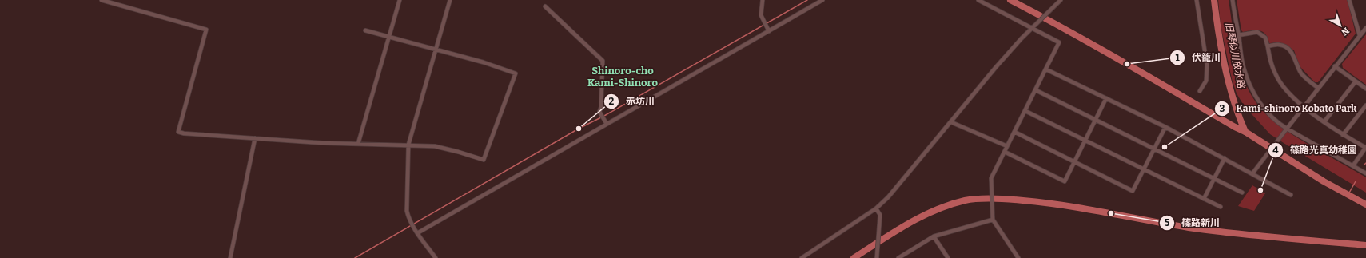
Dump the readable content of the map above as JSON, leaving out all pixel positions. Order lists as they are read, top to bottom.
{
  "districts": ["Shinoro-cho Kami-Shinoro"],
  "water": ["旧琴似川放水路"],
  "places": [
    "伏籠川",
    "赤坊川",
    "Kami-shinoro Kobato Park",
    "篠路光真幼稚園",
    "篠路新川"
  ],
  "north": "bottom right"
}
